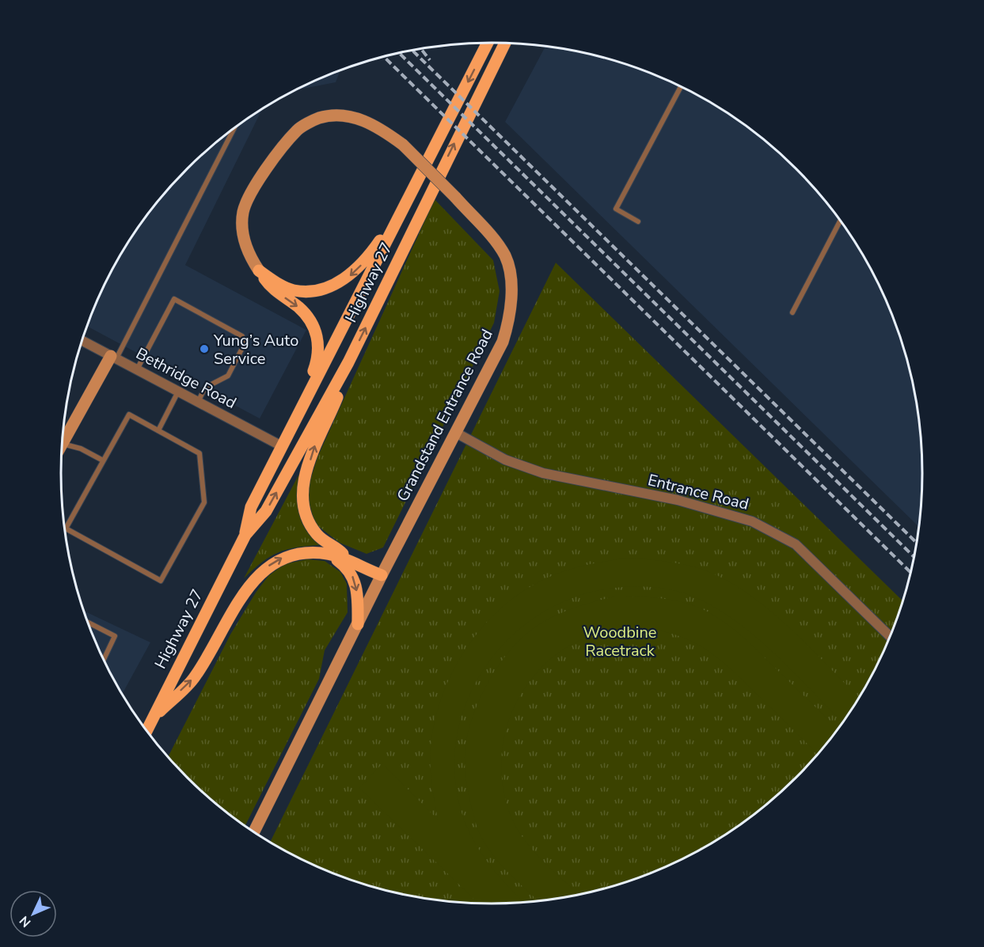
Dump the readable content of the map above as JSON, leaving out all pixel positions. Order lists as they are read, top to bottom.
{
  "streets": {
    "main road": ["Highway 27"],
    "street": ["Bethridge Road", "Grandstand Entrance Road", "Entrance Road"]
  },
  "crossings": [
    ["Highway 27", "Bethridge Road"],
    ["Grandstand Entrance Road", "Entrance Road"]
  ],
  "parks": ["Woodbine Racetrack"],
  "places": ["Yung’s Auto Service"],
  "north": "bottom left"
}
